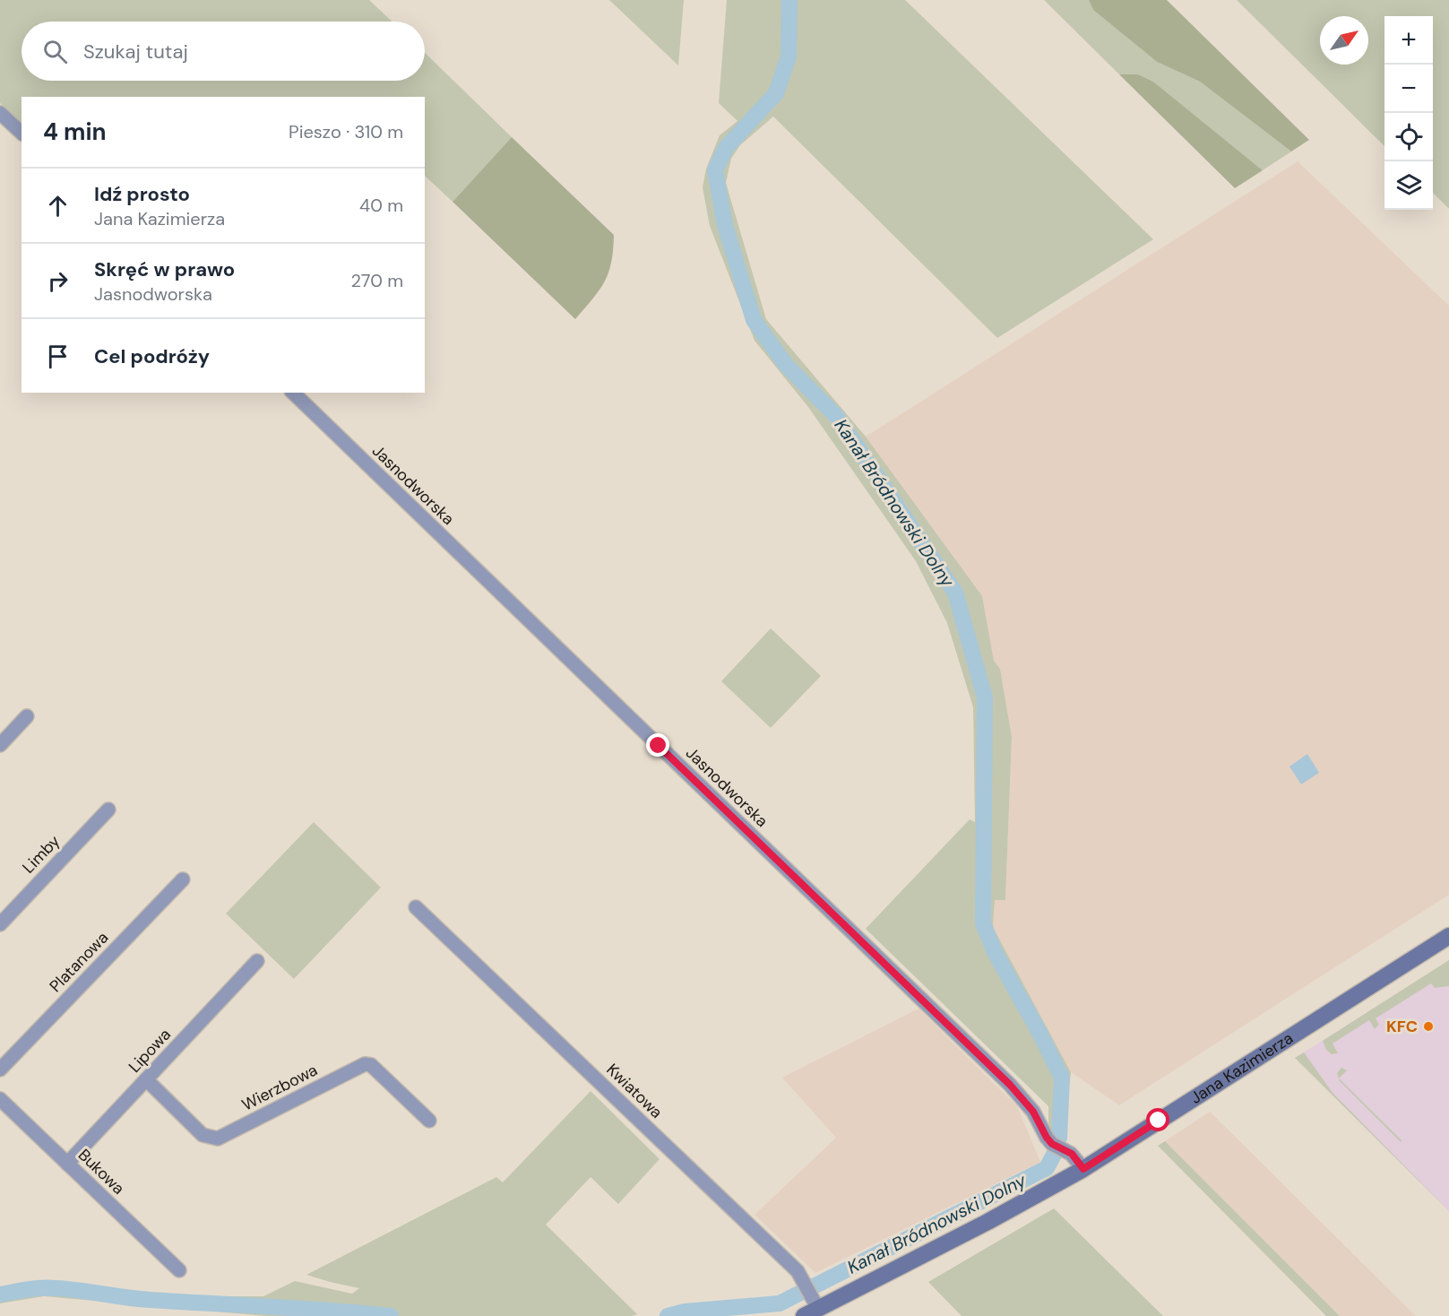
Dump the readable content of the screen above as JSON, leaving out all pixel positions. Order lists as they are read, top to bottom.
{
  "streets": {
    "main road": ["Jana Kazimierza"],
    "street": [
      "Jasnodworska",
      "Limby",
      "Platanowa",
      "Lipowa",
      "Wierzbowa",
      "Kwiatowa",
      "Bukowa"
    ]
  },
  "crossings": [
    ["Jasnodworska", "Jana Kazimierza"],
    ["Lipowa", "Wierzbowa"],
    ["Lipowa", "Bukowa"],
    ["Jana Kazimierza", "Kwiatowa"]
  ],
  "water": ["Kanał Bródnowski Dolny"],
  "places": ["KFC"],
  "north": "top right",
  "page": {
    "map_buttons": ["+", "−"],
    "search": "Szukaj tutaj",
    "heading": ["4 min", "Pieszo · 310 m"],
    "list": [
      ["Idź prosto", "Jana Kazimierza", "40 m"],
      ["Skręć w prawo", "Jasnodworska", "270 m"],
      "Cel podróży"
    ]
  }
}
